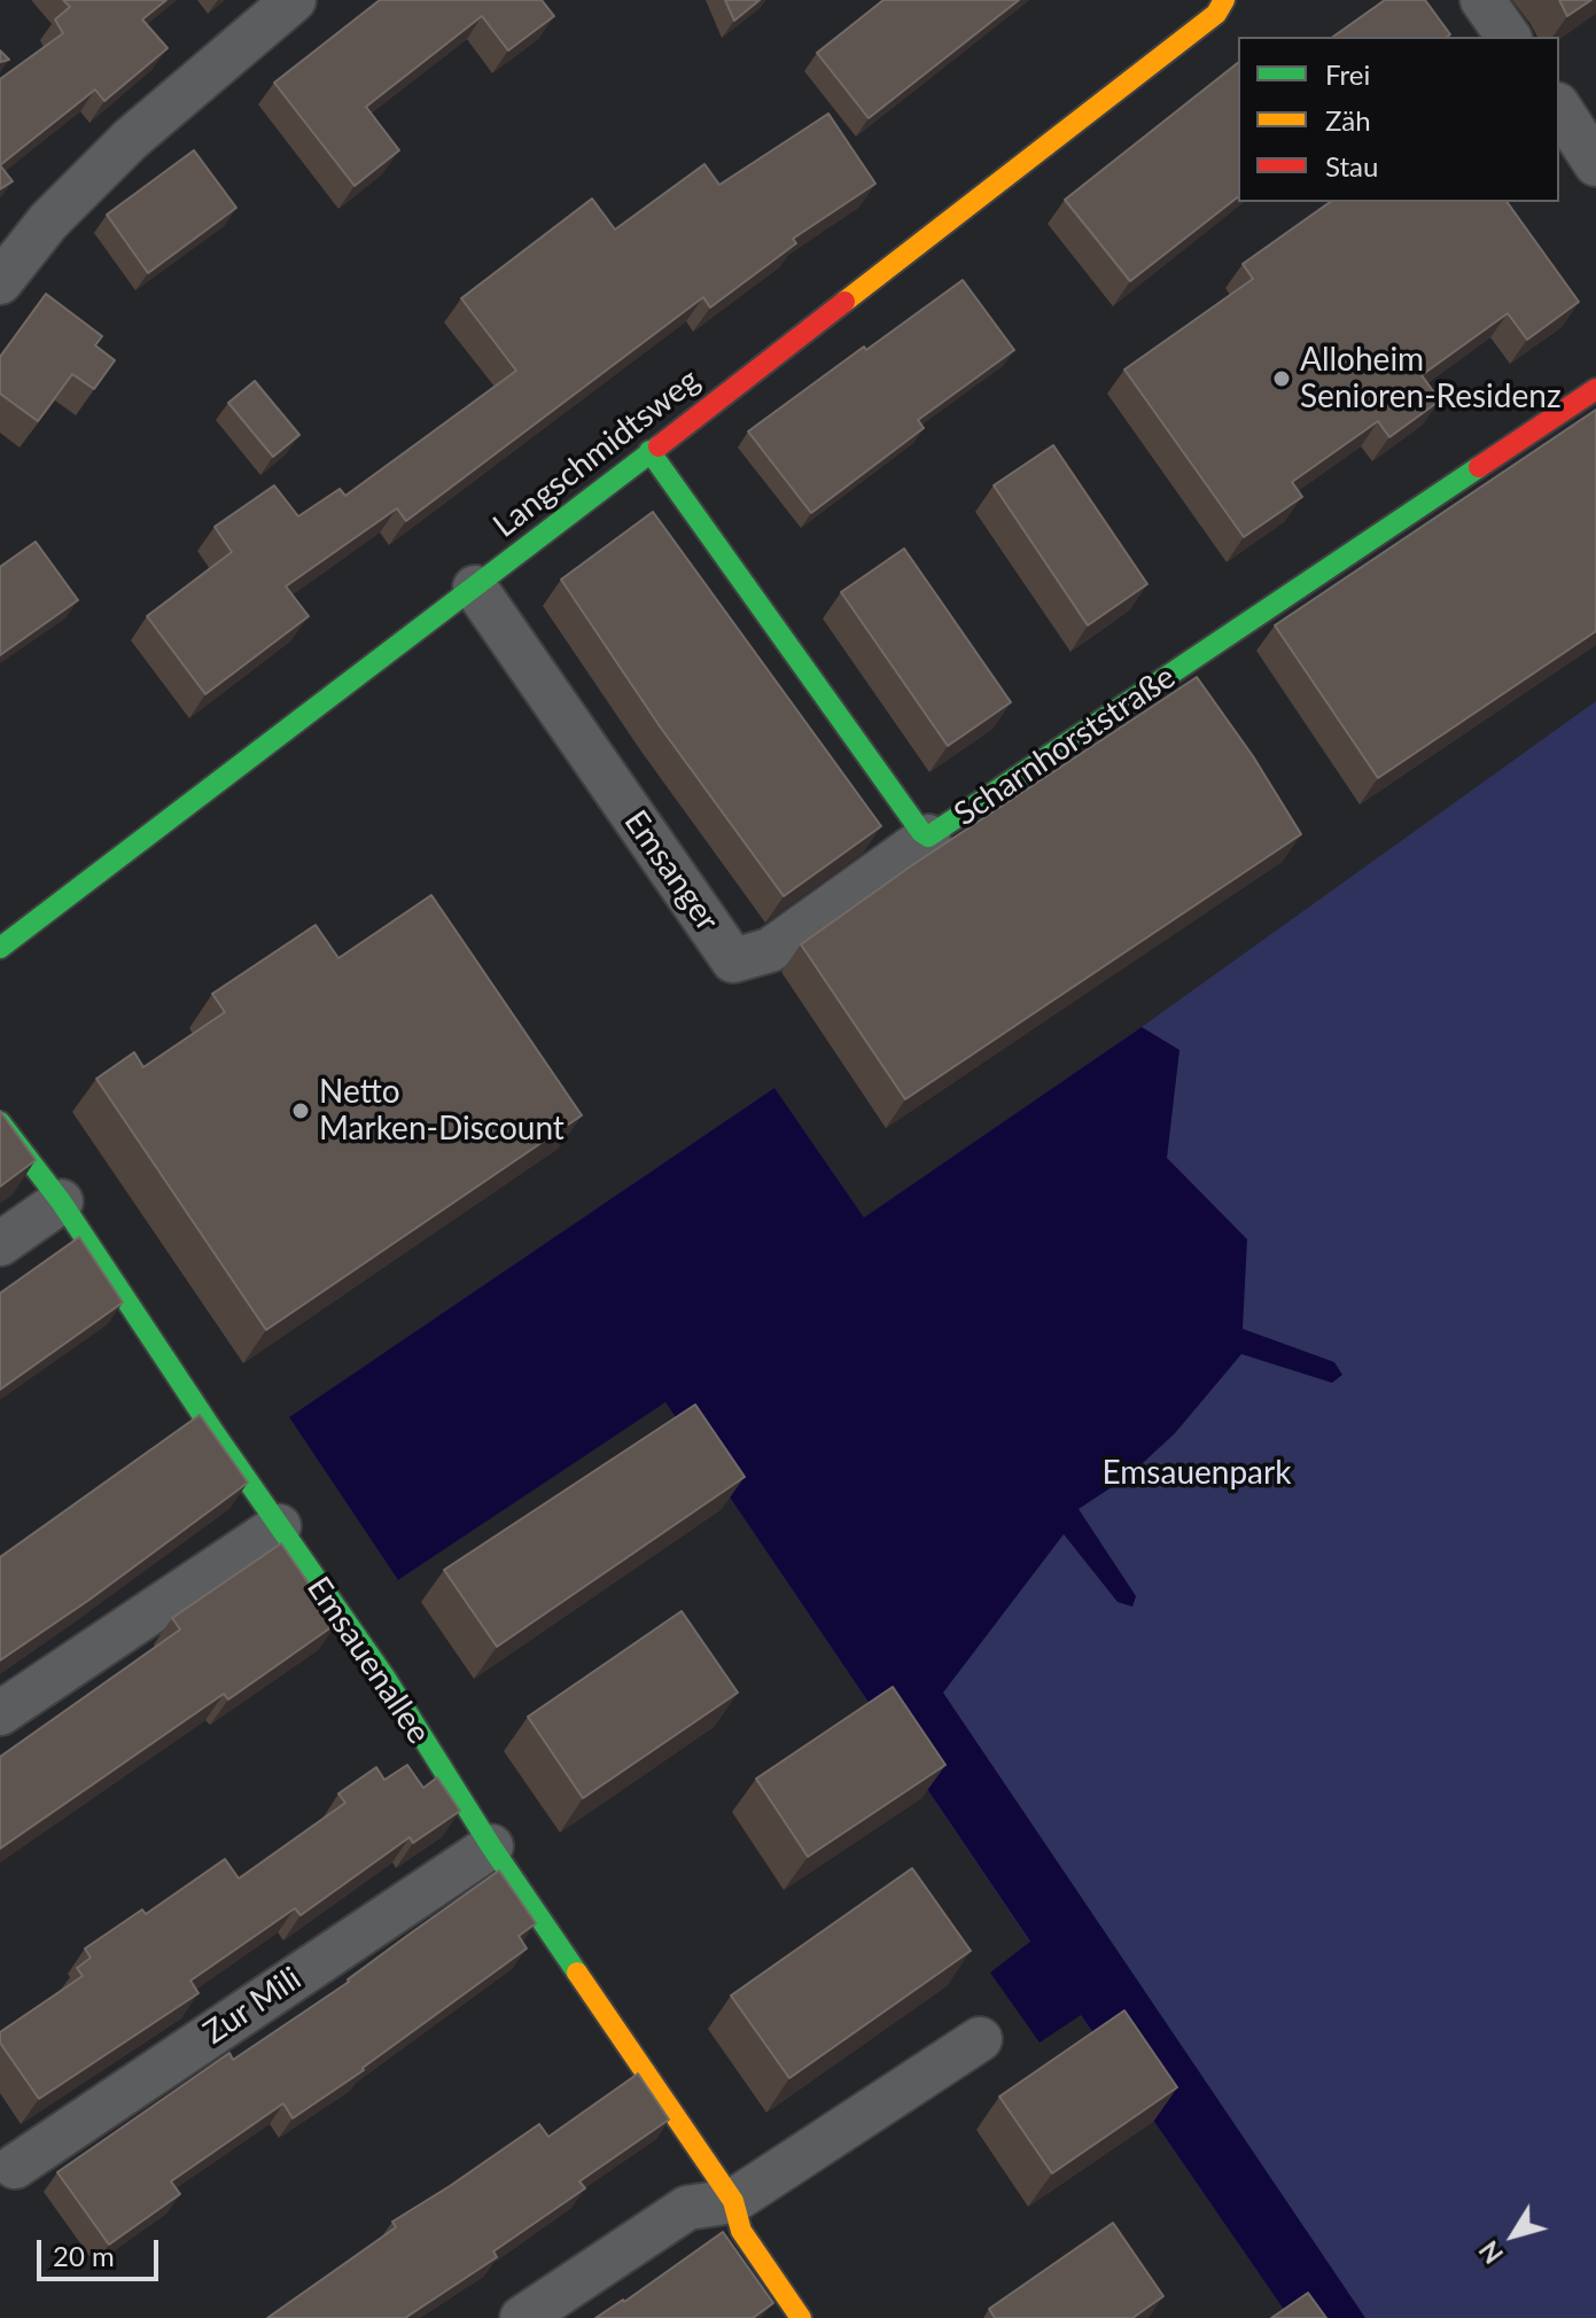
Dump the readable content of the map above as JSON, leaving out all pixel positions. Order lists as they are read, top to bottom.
{
  "streets": {
    "street": [
      "Langschmidtsweg",
      "Scharnhorststraße",
      "Emsanger",
      "Emsauenallee",
      "Zur Mili"
    ]
  },
  "crossings": [
    ["Langschmidtsweg", "Scharnhorststraße"],
    ["Langschmidtsweg", "Emsanger"],
    ["Scharnhorststraße", "Emsanger"],
    ["Emsauenallee", "Zur Mili"]
  ],
  "parks": ["Emsauenpark"],
  "places": ["Alloheim Senioren-Residenz", "Netto Marken-Discount"],
  "legend": ["Frei", "Zäh", "Stau"],
  "scale_bar": "20 m",
  "north": "bottom left"
}
